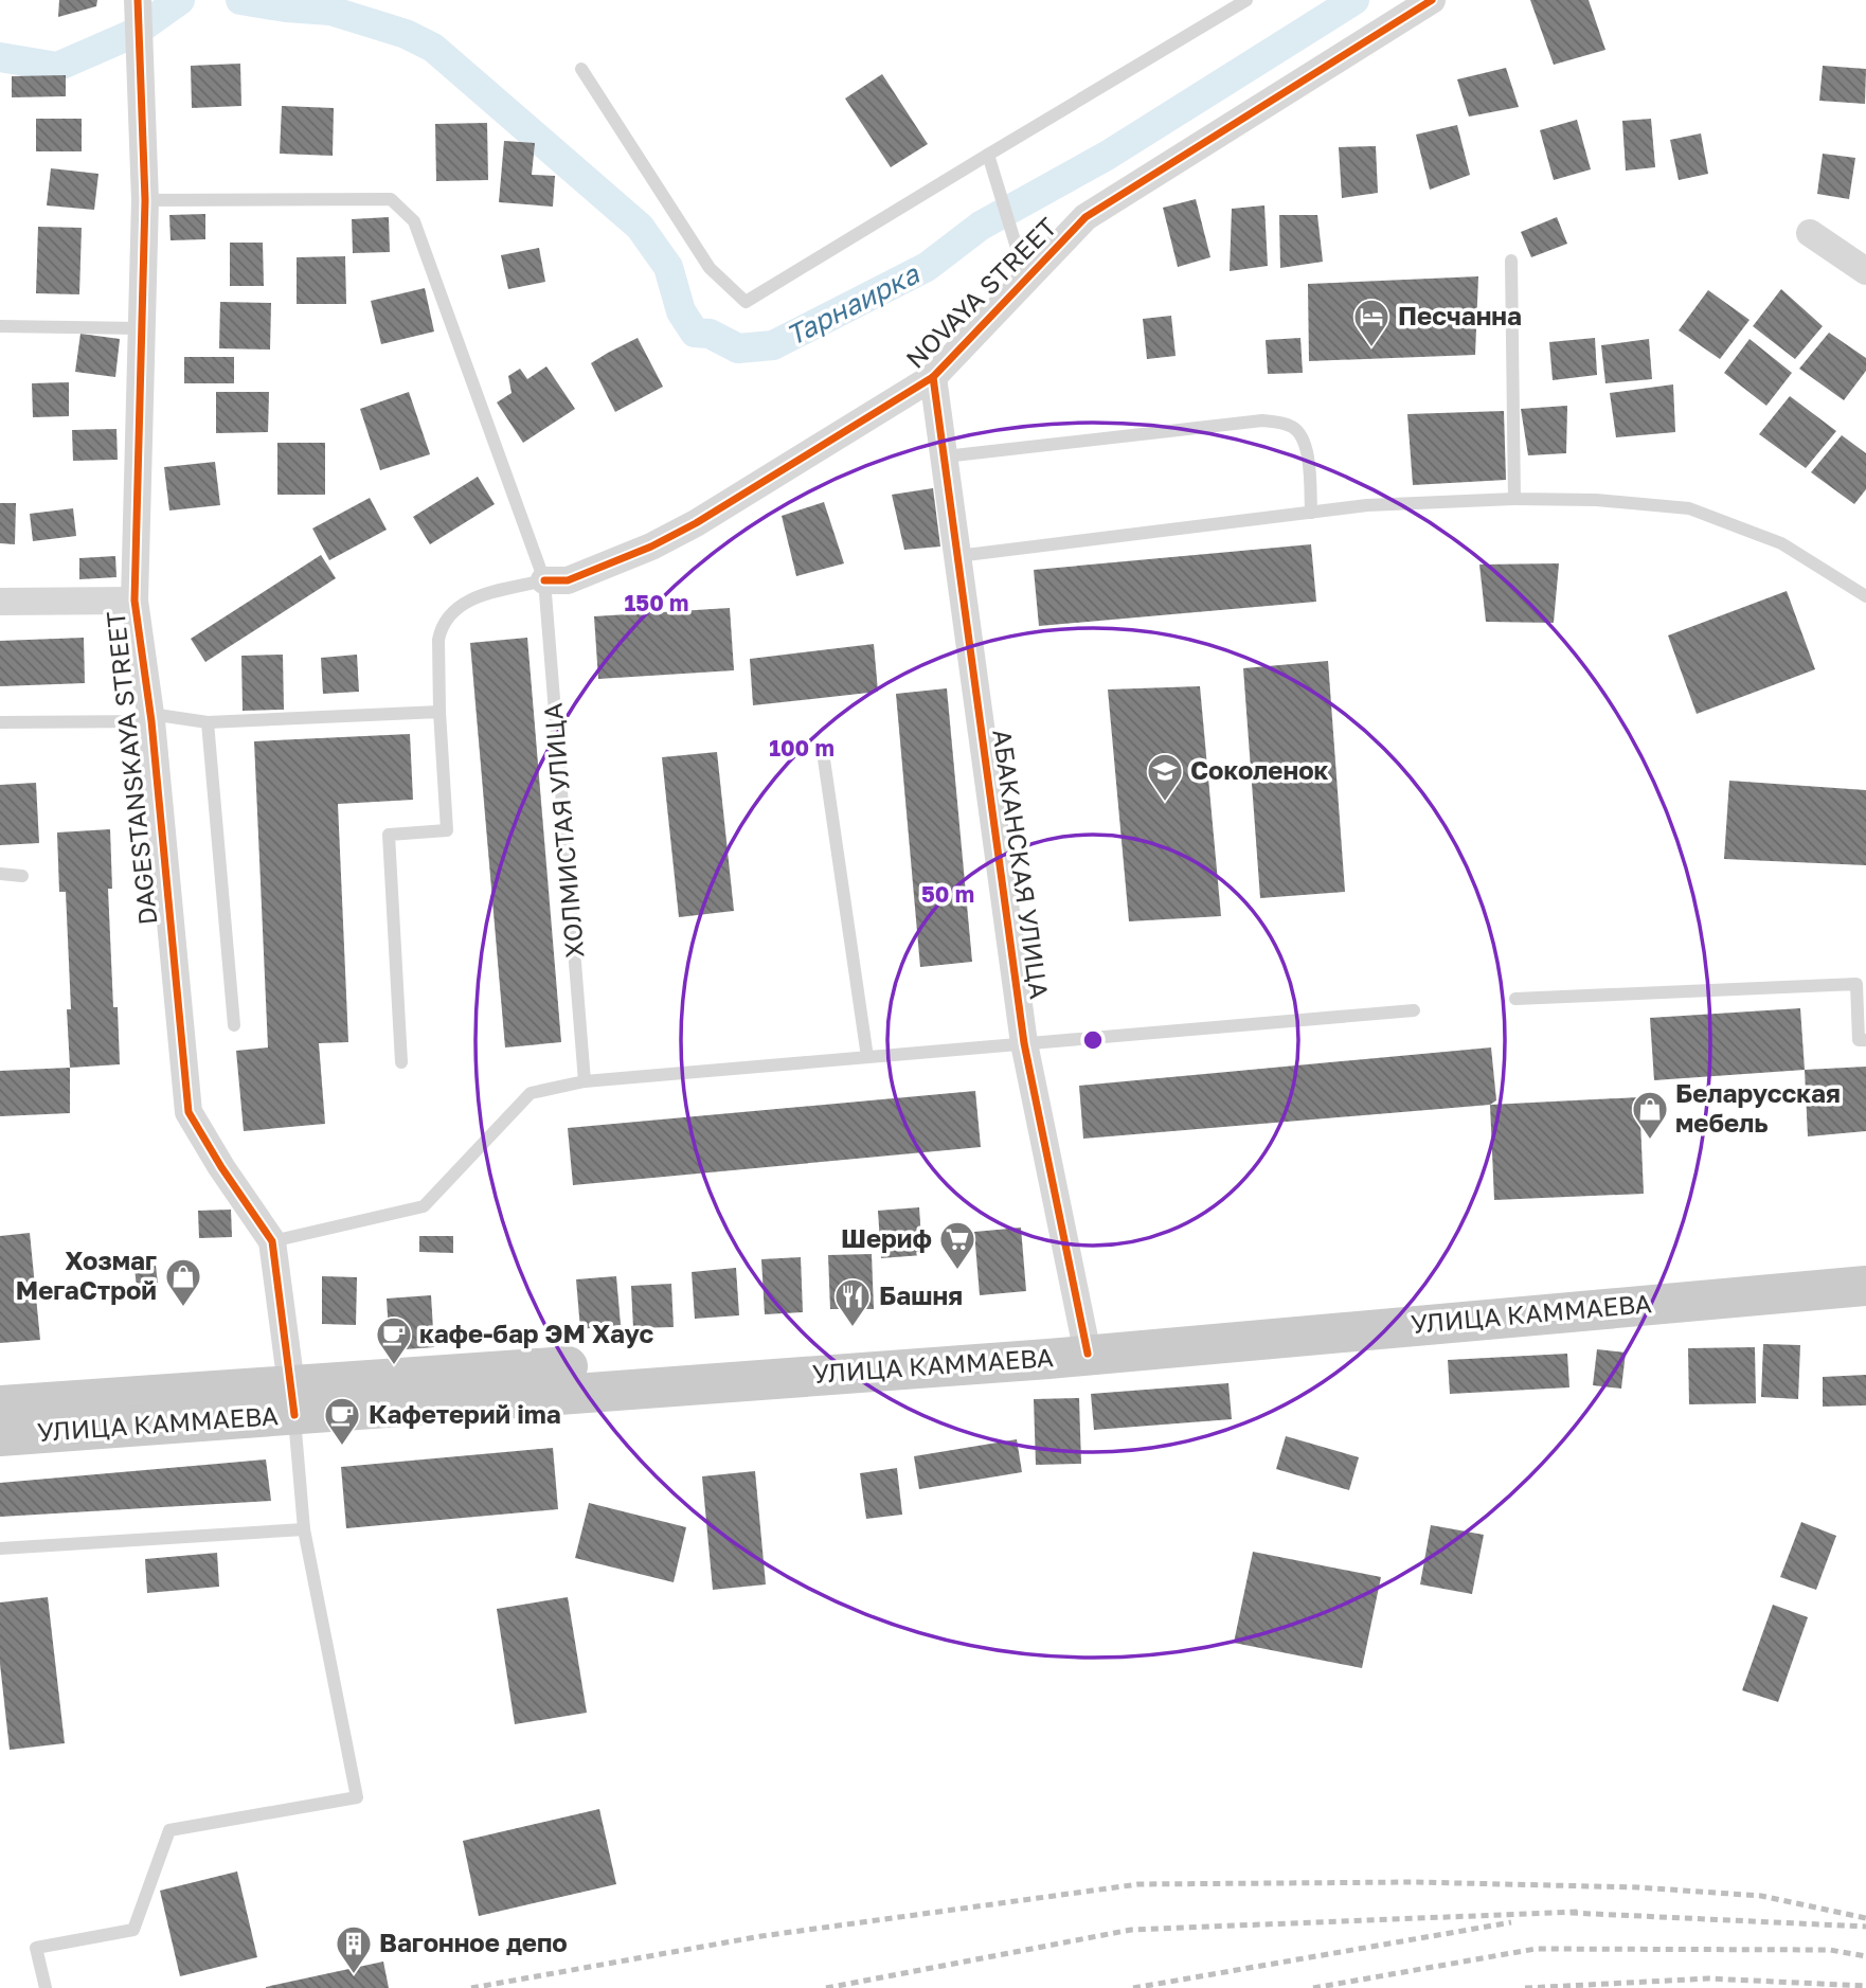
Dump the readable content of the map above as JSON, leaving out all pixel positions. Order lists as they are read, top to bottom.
{
  "streets": {
    "main road": ["УЛИЦА КАММАЕВА"],
    "street": ["NOVAYA STREET", "DAGESTANSKAYA STREET", "АБАКАНСКАЯ УЛИЦА"],
    "lane": ["ХОЛМИСТАЯ УЛИЦА"]
  },
  "crossings": [
    ["NOVAYA STREET", "ХОЛМИСТАЯ УЛИЦА"],
    ["NOVAYA STREET", "АБАКАНСКАЯ УЛИЦА"],
    ["DAGESTANSKAYA STREET", "ХОЛМИСТАЯ УЛИЦА"],
    ["DAGESTANSKAYA STREET", "УЛИЦА КАММАЕВА"],
    ["АБАКАНСКАЯ УЛИЦА", "УЛИЦА КАММАЕВА"]
  ],
  "water": ["Тарнаирка"],
  "places": {
    "hotel": ["Песчанна"],
    "school or university": ["Соколенок"],
    "shop": ["Беларусская мебель", "Хозмаг МегаСтрой"],
    "supermarket": ["Шериф"],
    "restaurant": ["Башня"],
    "cafe": ["кафе-бар ЭМ Хаус", "Кафетерий ima"],
    "building": ["Вагонное депо"]
  },
  "rings": ["150 m", "100 m", "50 m"]
}
